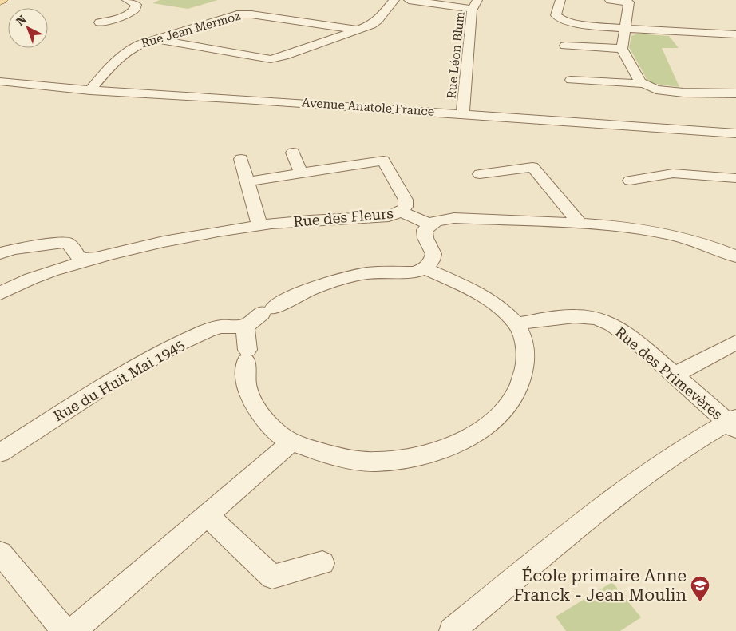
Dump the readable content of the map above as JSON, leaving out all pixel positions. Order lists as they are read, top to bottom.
{
  "streets": {
    "street": [
      "Rue Jean Mermoz",
      "Rue Léon Blum",
      "Avenue Anatole France",
      "Rue des Fleurs",
      "Rue des Primevères",
      "Rue du Huit Mai 1945"
    ]
  },
  "crossings": [
    ["Rue Jean Mermoz", "Avenue Anatole France"],
    ["Rue Léon Blum", "Avenue Anatole France"]
  ],
  "places": {
    "school or university": ["École primaire Anne Franck - Jean Moulin"]
  },
  "north": "top left"
}
